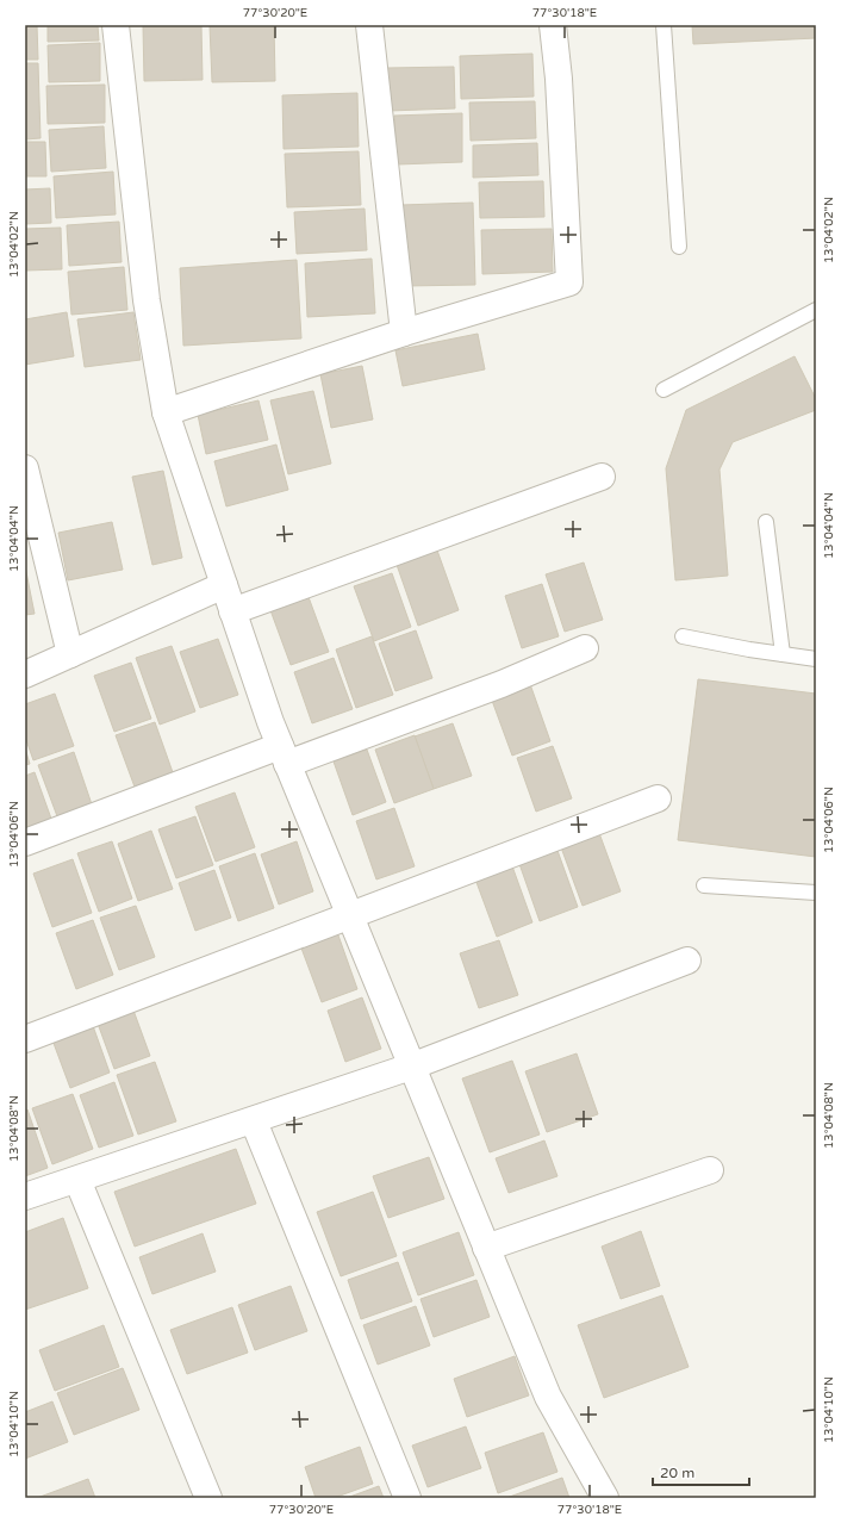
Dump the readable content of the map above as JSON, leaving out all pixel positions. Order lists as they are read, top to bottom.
{
  "scale_bar": "20 m",
  "coordinates": [
    "77°30'20\"E",
    "77°30'18\"E",
    "13°04'02\"N",
    "13°04'04\"N",
    "13°04'06\"N",
    "13°04'08\"N",
    "13°04'10\"N"
  ]
}
